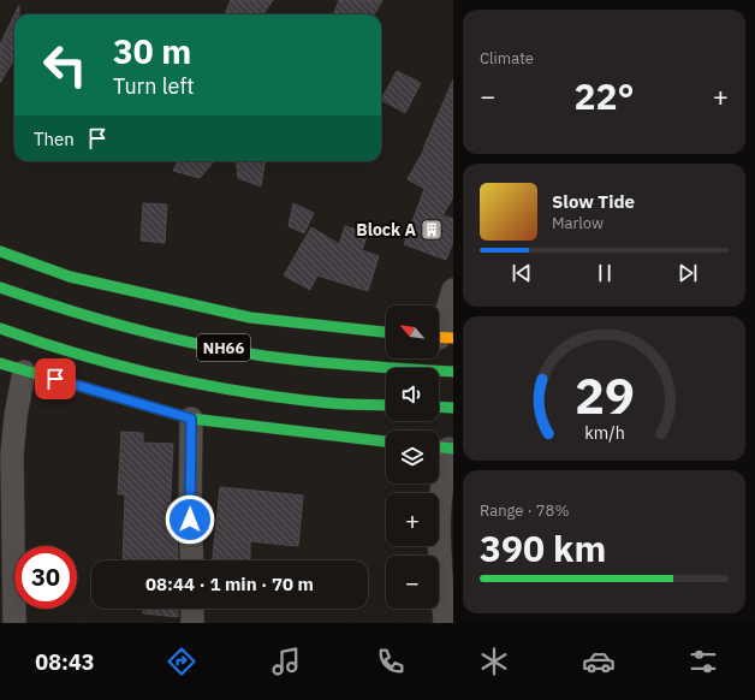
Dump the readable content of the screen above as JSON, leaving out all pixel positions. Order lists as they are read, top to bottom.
{
  "streets": {
    "main road": ["NH66"]
  },
  "places": {
    "building": ["Block A"]
  },
  "north": "top left",
  "page": {
    "tile": [
      "Climate",
      ["Range · 78%", "390 km"]
    ],
    "turn": ["30 m", "Turn left"],
    "heat": ["−", "22°", "+"],
    "then": "Then",
    "song": ["Slow Tide", "Marlow"],
    "map_buttons": ["+", "−"],
    "limit": "30",
    "trip": "08:44 · 1 min · 70 m",
    "tabs": "08:43",
    "gauge": ["29", "km/h"]
  }
}
